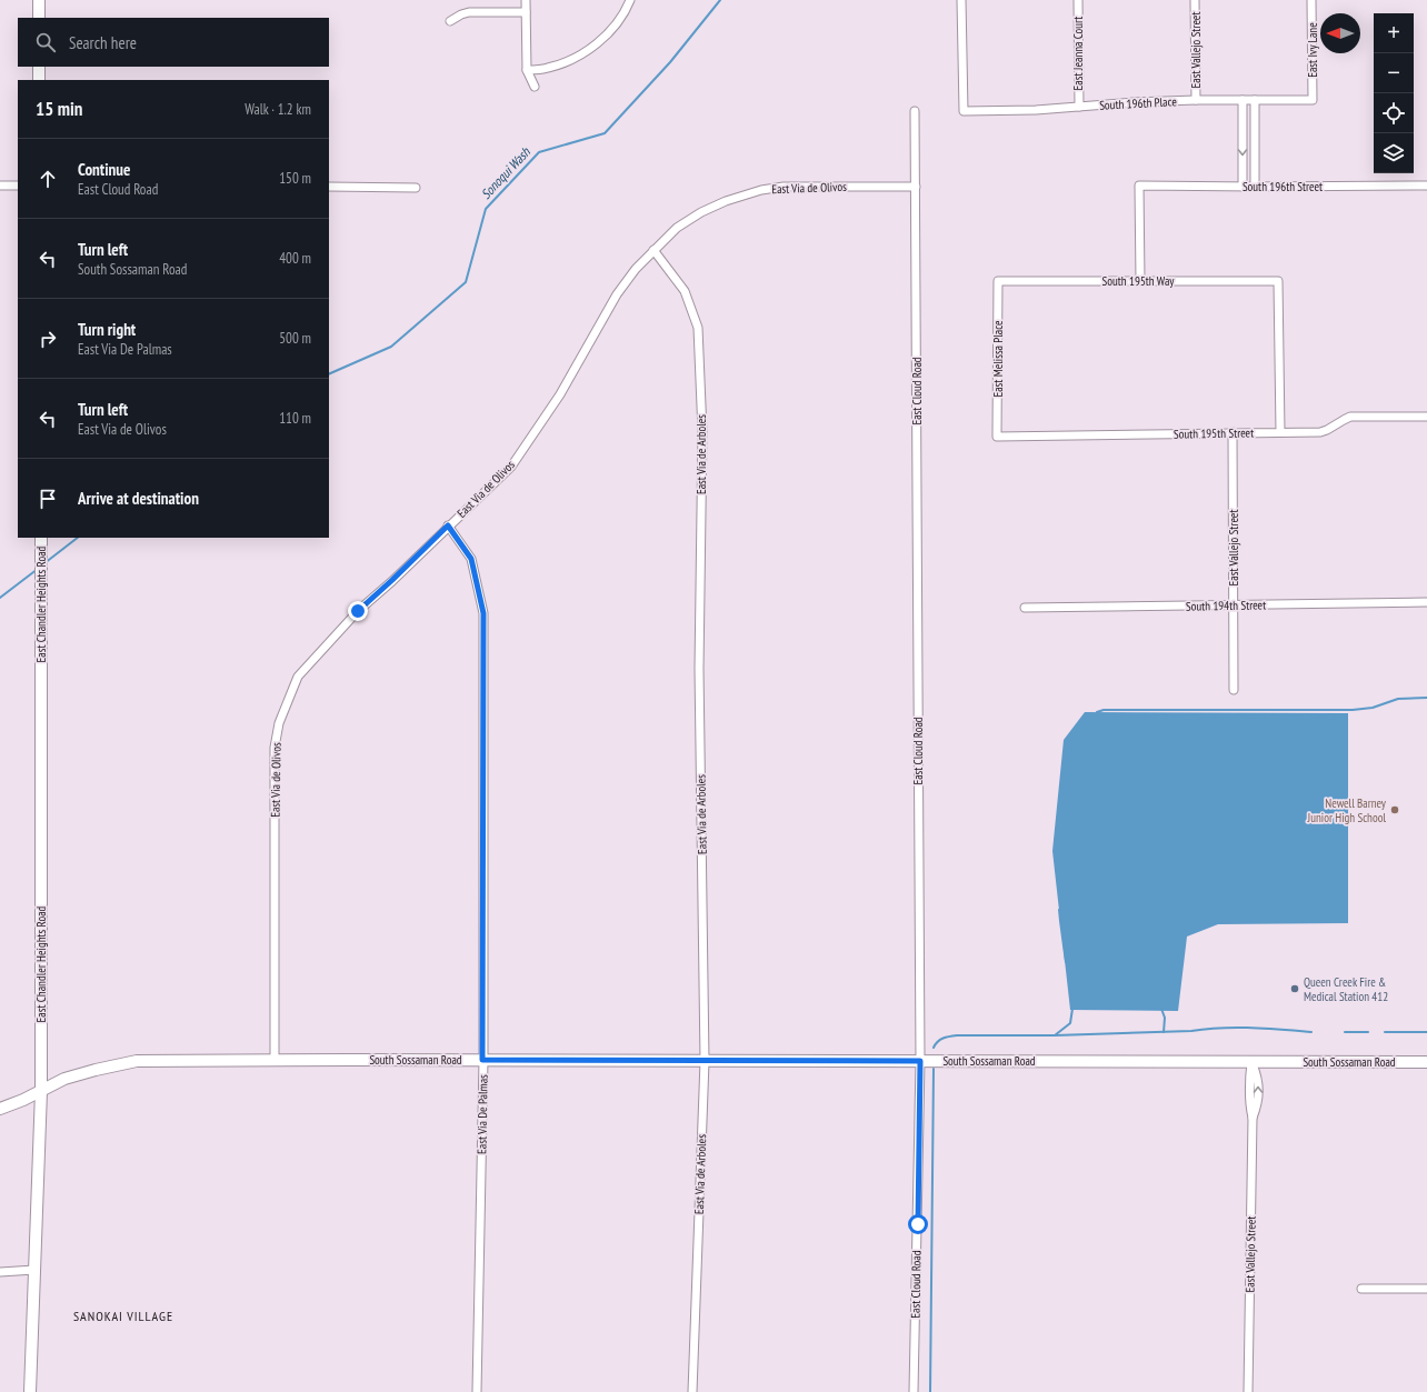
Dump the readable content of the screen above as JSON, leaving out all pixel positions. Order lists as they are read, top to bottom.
{
  "streets": {
    "main road": ["East Chandler Heights Road", "South Sossaman Road"],
    "street": [
      "East Vallejo Street",
      "East Ivy Lane",
      "East Jeanna Court",
      "South 196th Place",
      "South 196th Street",
      "East Via de Olivos",
      "South 195th Way",
      "East Melissa Place",
      "East Cloud Road",
      "South 195th Street",
      "East Via de Arboles",
      "South 194th Street",
      "East Via De Palmas"
    ]
  },
  "crossings": [
    ["East Vallejo Street", "South 196th Place"],
    ["East Vallejo Street", "South 195th Street"],
    ["East Vallejo Street", "South 194th Street"],
    ["East Vallejo Street", "South Sossaman Road"],
    ["East Ivy Lane", "South 196th Place"],
    ["East Jeanna Court", "South 196th Place"],
    ["South 196th Street", "South 195th Way"],
    ["East Via de Olivos", "East Cloud Road"],
    ["East Via de Olivos", "East Via de Arboles"],
    ["East Via de Olivos", "South Sossaman Road"],
    ["East Via de Olivos", "East Via De Palmas"],
    ["South 195th Way", "East Melissa Place"],
    ["South 195th Way", "South 195th Street"],
    ["East Melissa Place", "South 195th Street"],
    ["East Cloud Road", "South Sossaman Road"],
    ["East Via de Arboles", "South Sossaman Road"],
    ["East Chandler Heights Road", "South Sossaman Road"],
    ["South Sossaman Road", "East Via De Palmas"]
  ],
  "districts": ["SANOKAI VILLAGE"],
  "water": ["Sonoqui Wash"],
  "places": ["Newell Barney Junior High School", "Queen Creek Fire & Medical Station 412"],
  "north": "left",
  "page": {
    "map_buttons": ["+", "−"],
    "search": "Search here",
    "heading": ["15 min", "Walk · 1.2 km"],
    "list": [
      ["Continue", "East Cloud Road", "150 m"],
      ["Turn left", "South Sossaman Road", "400 m"],
      ["Turn right", "East Via De Palmas", "500 m"],
      ["Turn left", "East Via de Olivos", "110 m"],
      "Arrive at destination"
    ]
  }
}
